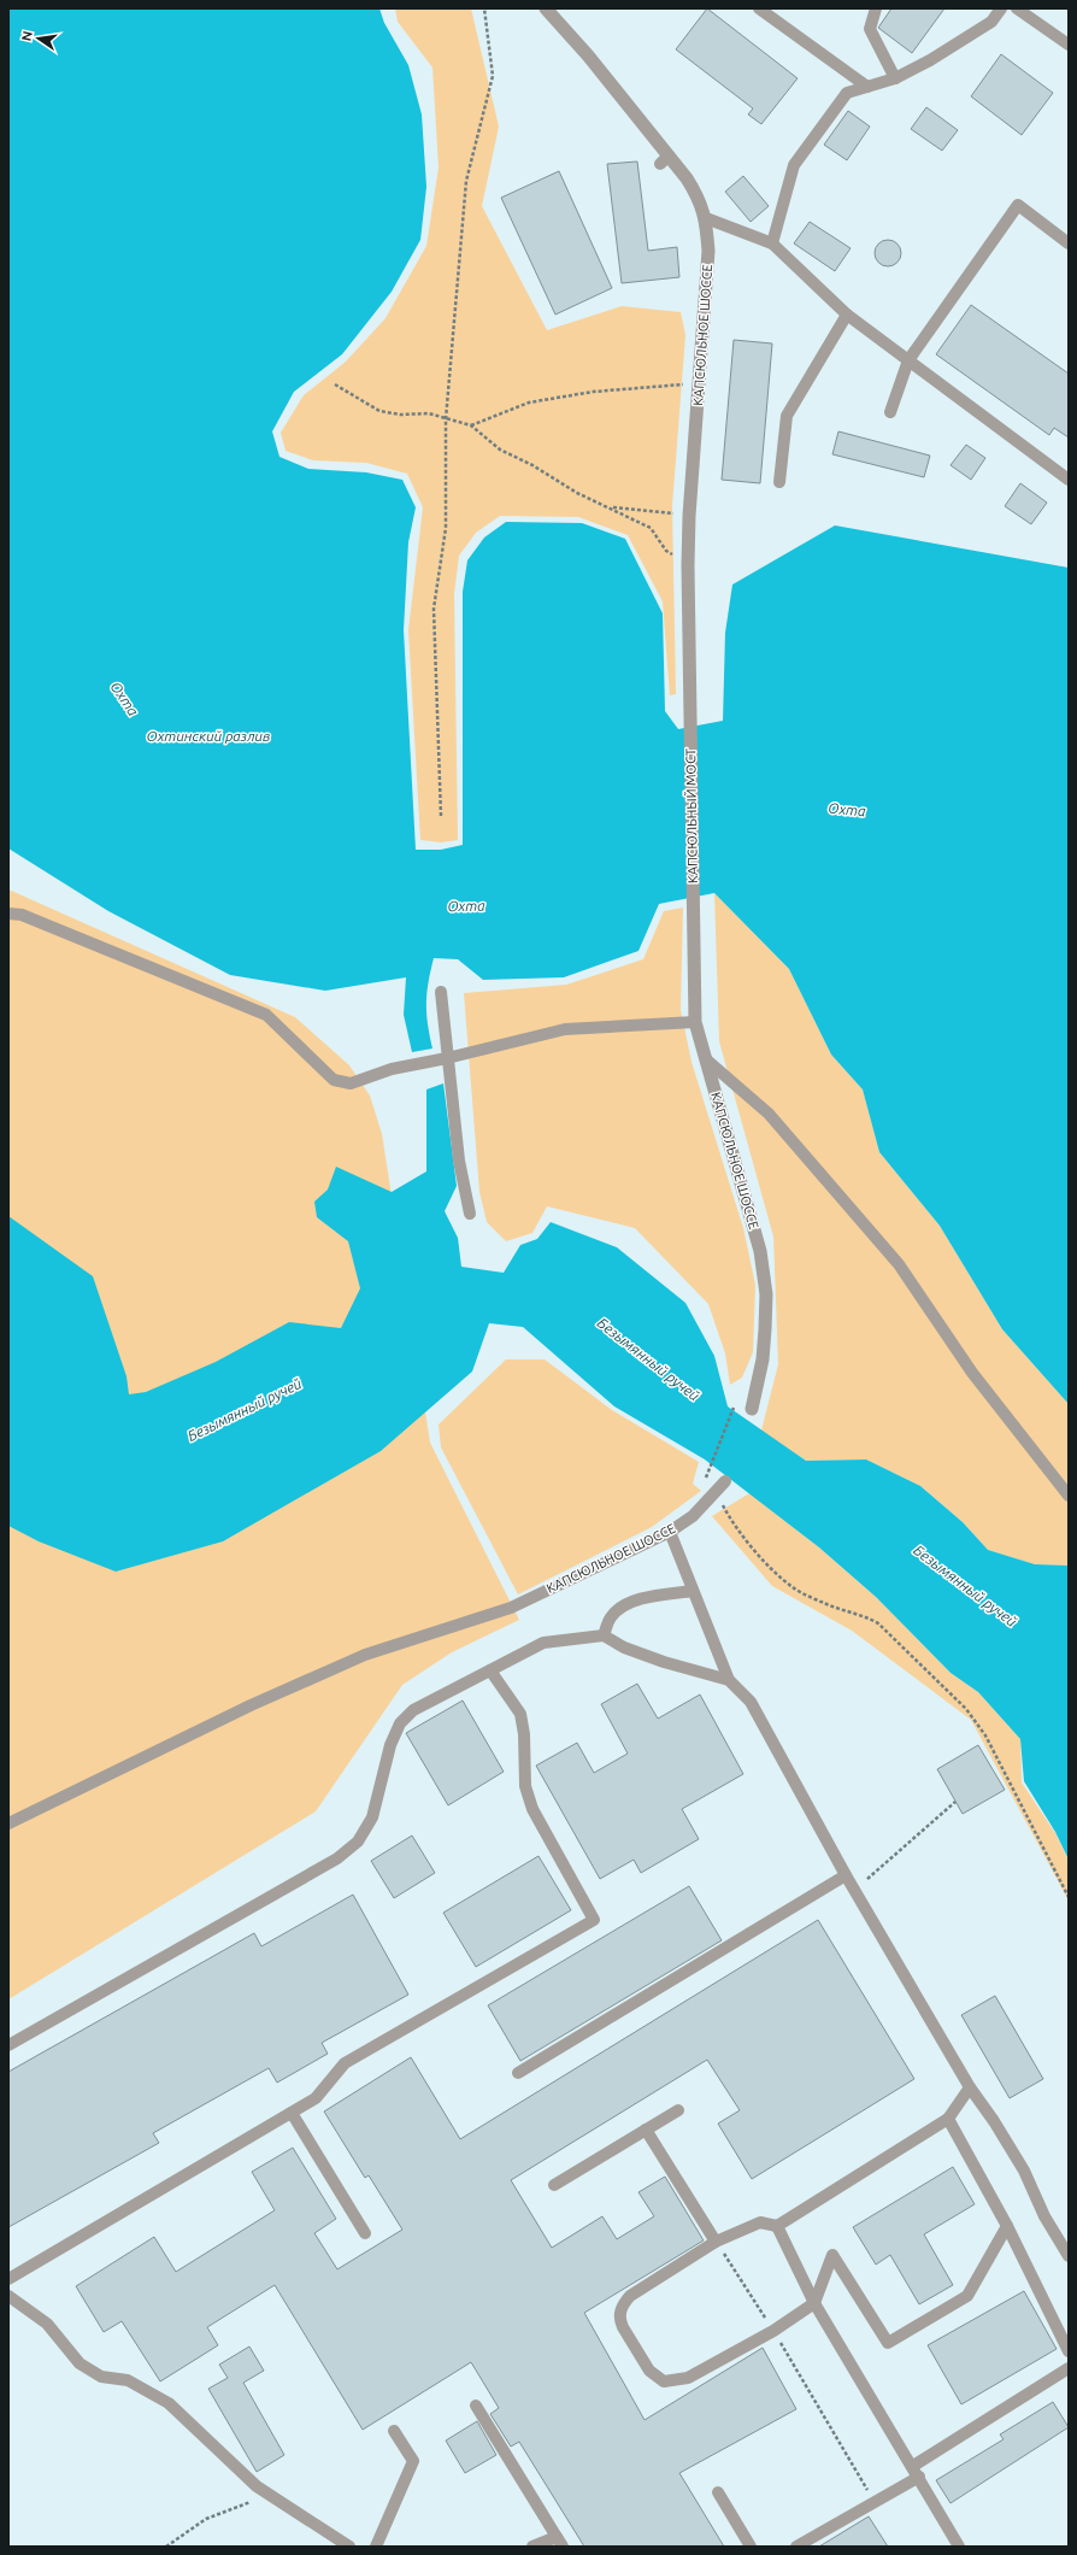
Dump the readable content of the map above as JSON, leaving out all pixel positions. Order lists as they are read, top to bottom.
{
  "streets": {
    "street": ["КАПСЮЛЬНОЕ ШОССЕ", "КАПСЮЛЬНЫЙ МОСТ"]
  },
  "crossings": [
    ["КАПСЮЛЬНОЕ ШОССЕ", "КАПСЮЛЬНЫЙ МОСТ"]
  ],
  "water": ["Охта", "Охтинский разлив", "Безымянный ручей"],
  "north": "left"
}
